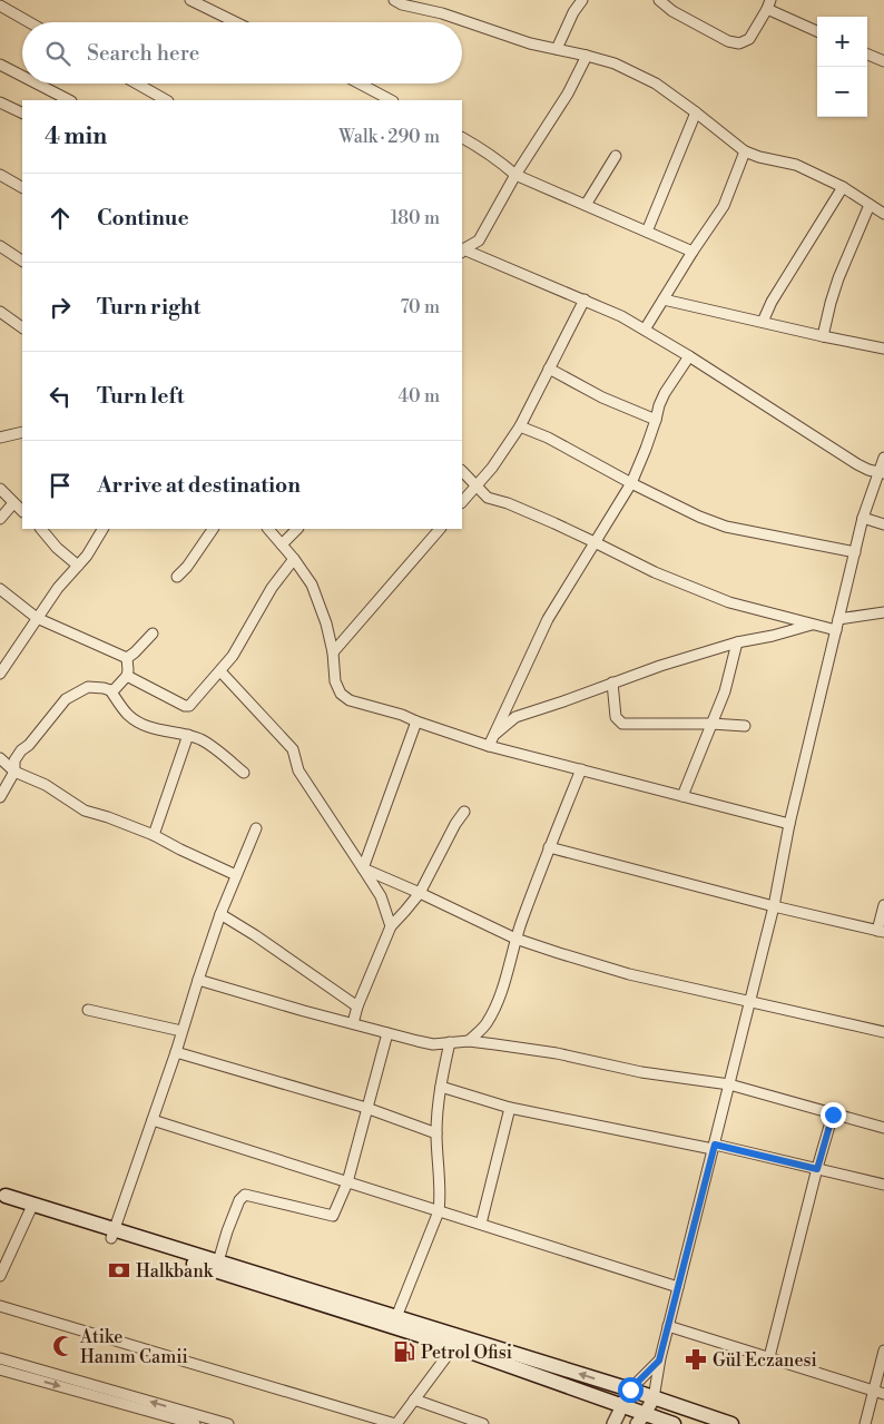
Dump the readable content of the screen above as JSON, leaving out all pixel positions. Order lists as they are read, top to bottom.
{
  "places": {
    "bank": ["Halkbank"],
    "mosque": ["Atike Hanım Camii"],
    "fuel station": ["Petrol Ofisi"],
    "pharmacy": ["Gül Eczanesi"]
  },
  "page": {
    "map_buttons": ["+", "−"],
    "search": "Search here",
    "heading": ["4 min", "Walk · 290 m"],
    "list": [
      ["Continue", "180 m"],
      ["Turn right", "70 m"],
      ["Turn left", "40 m"],
      "Arrive at destination"
    ]
  }
}
